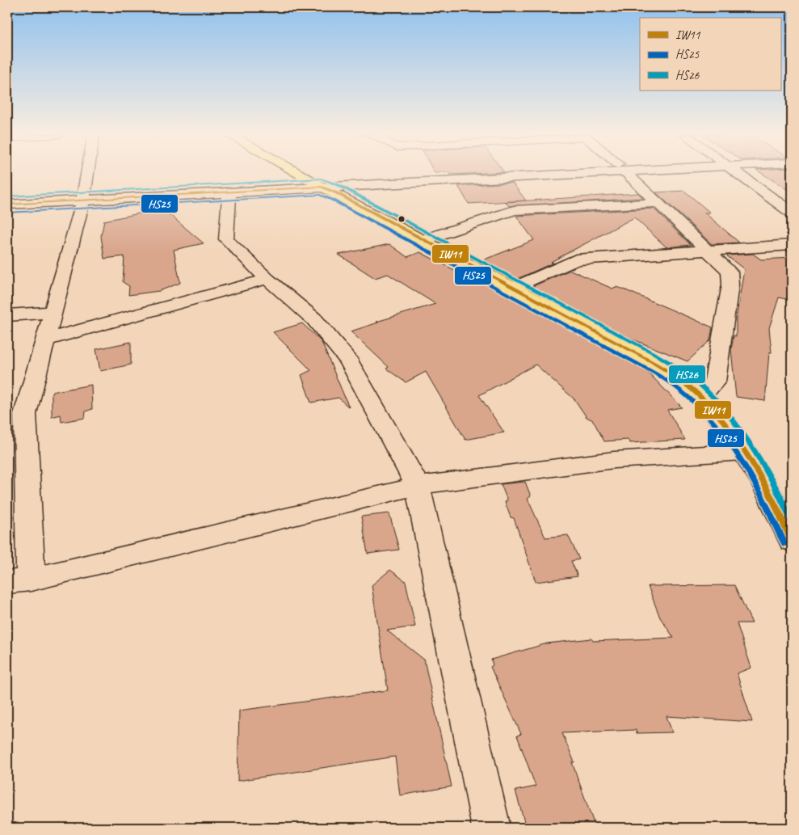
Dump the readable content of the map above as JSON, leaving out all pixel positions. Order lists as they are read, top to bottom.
{
  "lines": ["transit line HS26", "transit line IW11", "transit line HS25"],
  "legend": ["IW11", "HS25", "HS26"]
}
